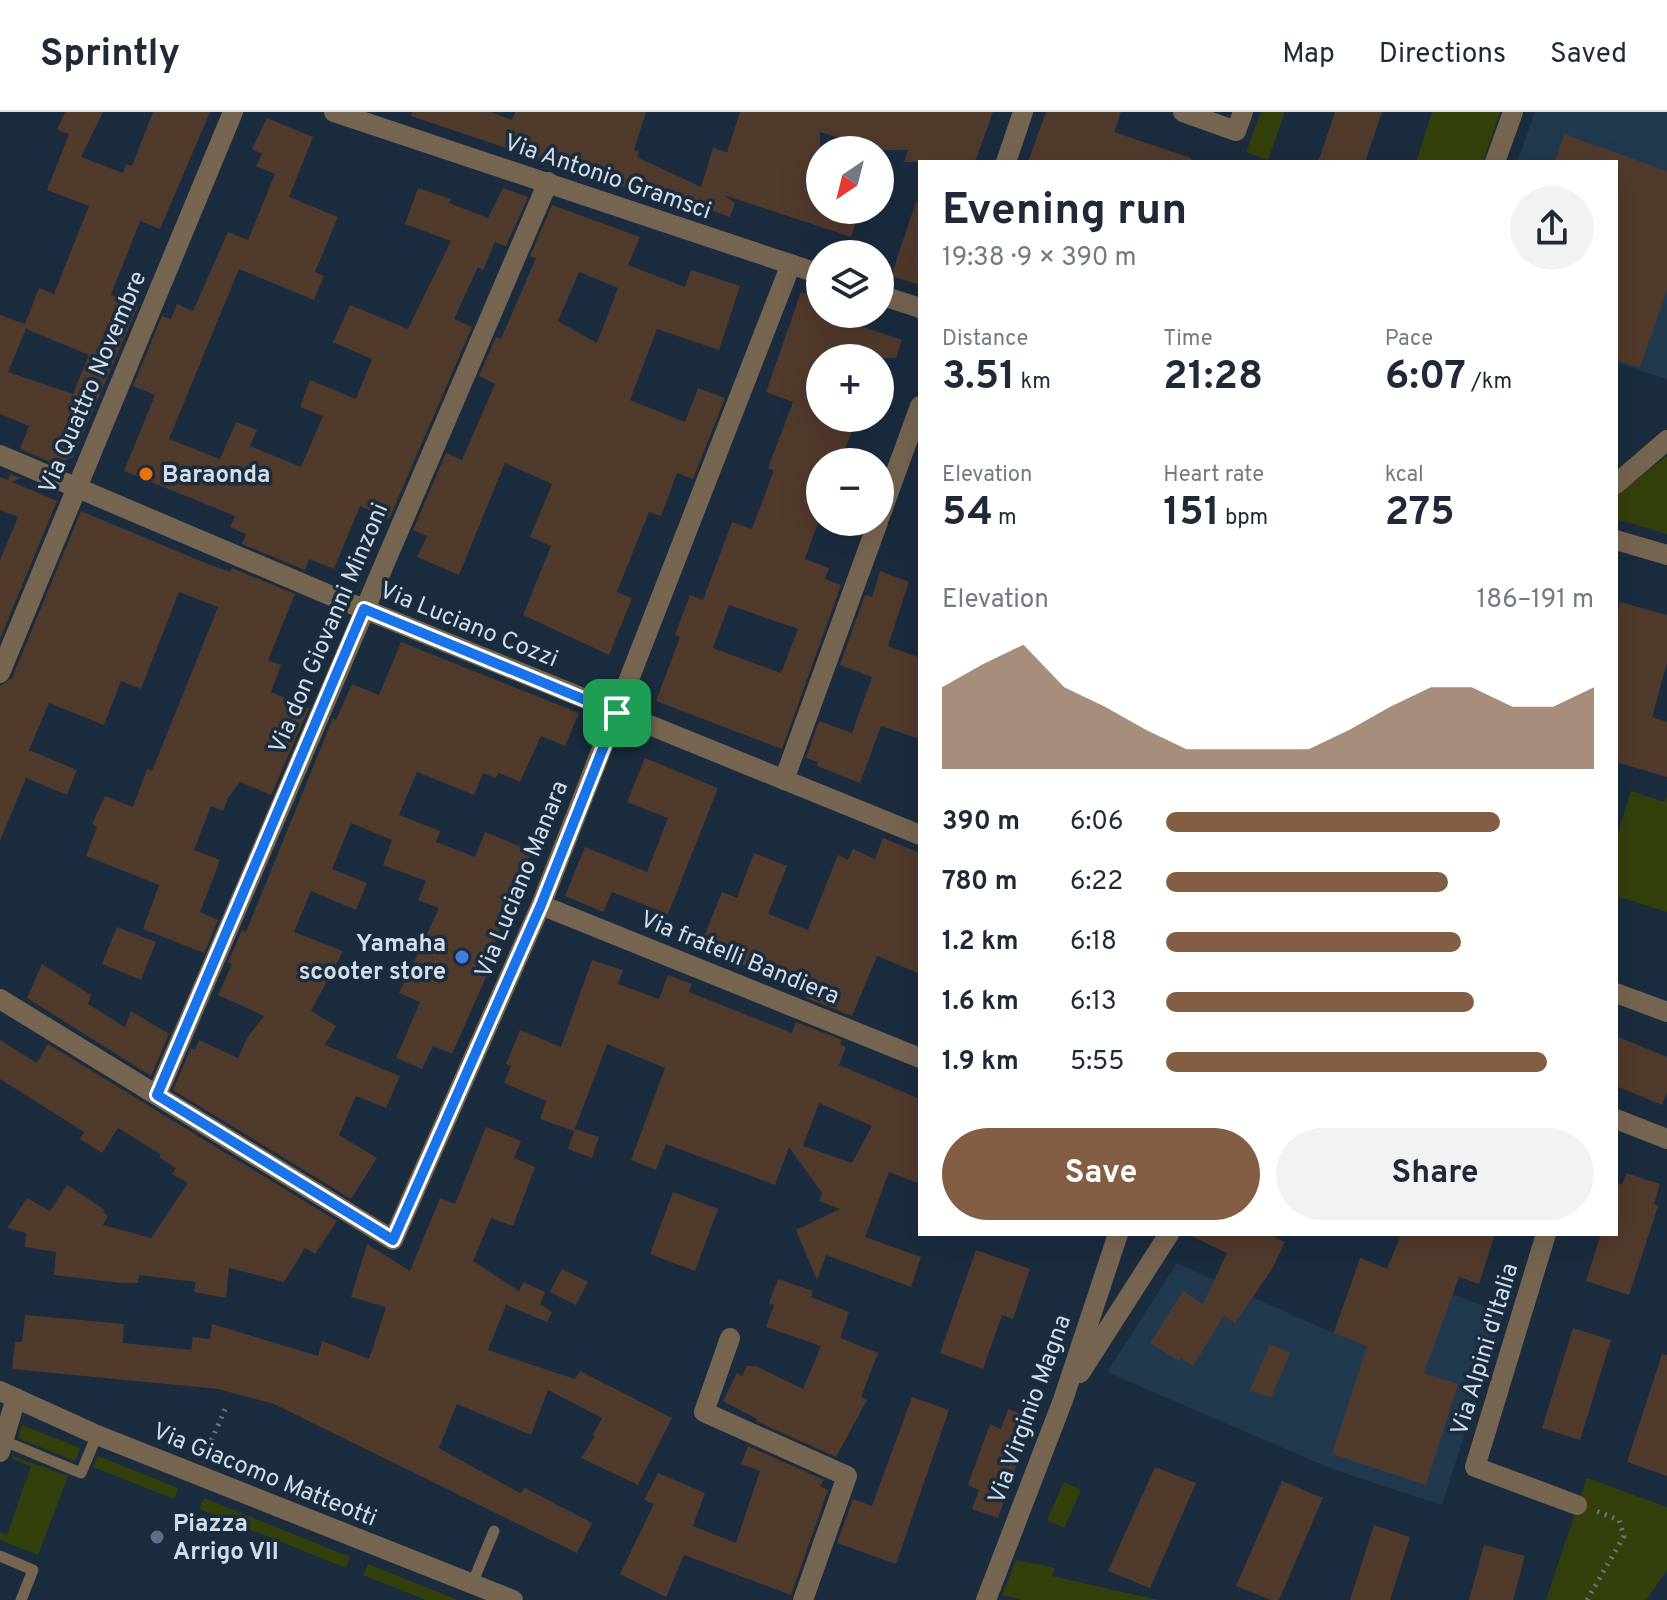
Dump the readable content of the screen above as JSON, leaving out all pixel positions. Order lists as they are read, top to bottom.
{
  "streets": {
    "street": [
      "Via Antonio Gramsci",
      "Via Quattro Novembre",
      "Via Luciano Cozzi",
      "Via don Giovanni Minzoni",
      "Via Luciano Manara",
      "Via fratelli Bandiera",
      "Via Alpini d'Italia",
      "Via Virginio Magna",
      "Via Giacomo Matteotti"
    ]
  },
  "crossings": [
    ["Via Antonio Gramsci", "Via don Giovanni Minzoni"],
    ["Via Antonio Gramsci", "Via Luciano Manara"],
    ["Via Quattro Novembre", "Via Luciano Cozzi"],
    ["Via Luciano Cozzi", "Via don Giovanni Minzoni"],
    ["Via Luciano Cozzi", "Via Luciano Manara"],
    ["Via don Giovanni Minzoni", "Via Luciano Manara"],
    ["Via Luciano Manara", "Via fratelli Bandiera"]
  ],
  "places": ["Baraonda", "Yamaha scooter store", "Piazza Arrigo VII"],
  "north": "bottom left",
  "page": {
    "header": "Sprintly",
    "nav": ["Map", "Directions", "Saved"],
    "map_buttons": ["+", "−"],
    "heading": ["Evening run", "19:38 · 9 × 390 m"],
    "stats": [
      ["Distance", "3.51 km"],
      ["Time", "21:28"],
      ["Pace", "6:07 /km"],
      ["Elevation", "54 m"],
      ["Heart rate", "151 bpm"],
      ["kcal", "275"]
    ],
    "chart": ["Elevation", "186–191 m"],
    "list": [
      {
        "name": "390 m",
        "note": "6:06"
      },
      {
        "name": "780 m",
        "note": "6:22"
      },
      {
        "name": "1.2 km",
        "note": "6:18"
      },
      {
        "name": "1.6 km",
        "note": "6:13"
      },
      {
        "name": "1.9 km",
        "note": "5:55"
      }
    ],
    "buttons": ["Save", "Share"]
  }
}
